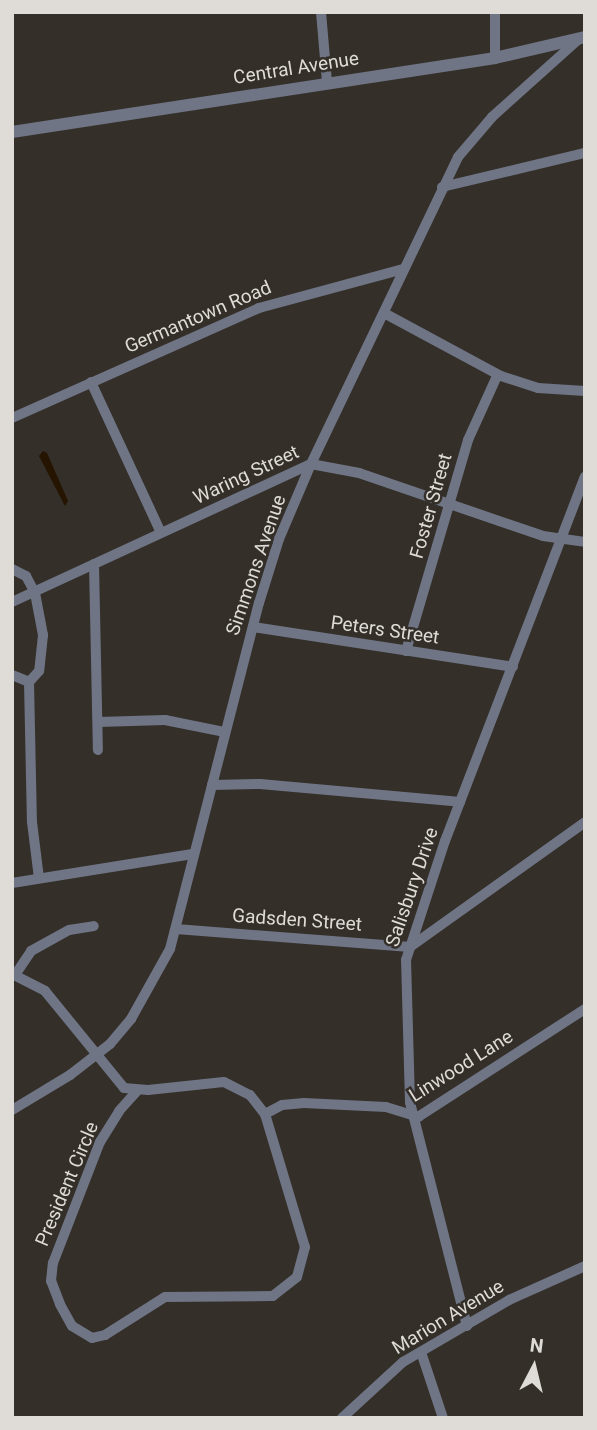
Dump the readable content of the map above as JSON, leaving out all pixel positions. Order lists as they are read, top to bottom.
{
  "streets": {
    "street": [
      "Central Avenue",
      "Germantown Road",
      "Waring Street",
      "Foster Street",
      "Simmons Avenue",
      "Peters Street",
      "Salisbury Drive",
      "Gadsden Street",
      "Linwood Lane",
      "President Circle",
      "Marion Avenue"
    ]
  },
  "crossings": [
    ["Central Avenue", "Simmons Avenue"],
    ["Germantown Road", "Simmons Avenue"],
    ["Waring Street", "Foster Street"],
    ["Waring Street", "Simmons Avenue"],
    ["Waring Street", "Salisbury Drive"],
    ["Foster Street", "Peters Street"],
    ["Simmons Avenue", "Peters Street"],
    ["Simmons Avenue", "Gadsden Street"],
    ["Peters Street", "Salisbury Drive"],
    ["Salisbury Drive", "Gadsden Street"],
    ["Salisbury Drive", "Linwood Lane"],
    ["Salisbury Drive", "Marion Avenue"],
    ["Linwood Lane", "President Circle"]
  ],
  "north": "top"
}
